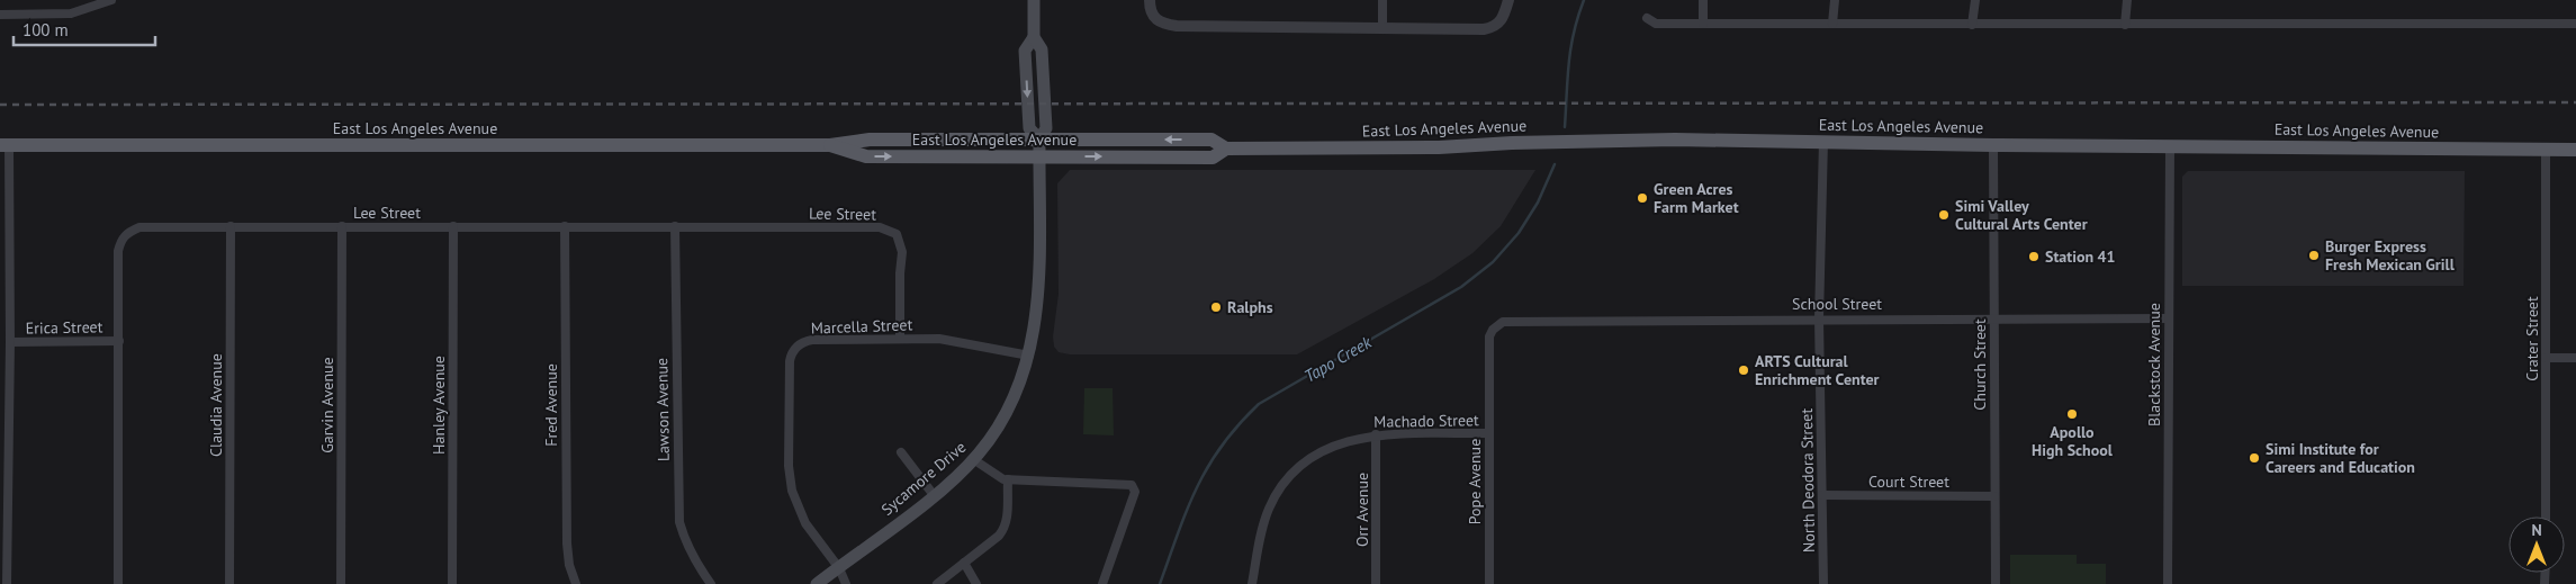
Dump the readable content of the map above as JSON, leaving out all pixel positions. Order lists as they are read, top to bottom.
{
  "streets": {
    "main road": ["East Los Angeles Avenue", "Sycamore Drive"],
    "street": [
      "Lee Street",
      "School Street",
      "Marcella Street",
      "Erica Street",
      "Crater Street",
      "Church Street",
      "Blackstock Avenue",
      "Claudia Avenue",
      "Garvin Avenue",
      "Hanley Avenue",
      "Fred Avenue",
      "Lawson Avenue",
      "Machado Street",
      "North Deodora Street",
      "Pope Avenue",
      "Court Street",
      "Orr Avenue"
    ]
  },
  "crossings": [
    ["East Los Angeles Avenue", "Crater Street"],
    ["East Los Angeles Avenue", "Church Street"],
    ["East Los Angeles Avenue", "Blackstock Avenue"],
    ["East Los Angeles Avenue", "Sycamore Drive"],
    ["East Los Angeles Avenue", "North Deodora Street"],
    ["Lee Street", "Marcella Street"],
    ["Lee Street", "Erica Street"],
    ["Lee Street", "Claudia Avenue"],
    ["Lee Street", "Garvin Avenue"],
    ["Lee Street", "Hanley Avenue"],
    ["Lee Street", "Fred Avenue"],
    ["Lee Street", "Lawson Avenue"],
    ["School Street", "Church Street"],
    ["School Street", "Blackstock Avenue"],
    ["School Street", "North Deodora Street"],
    ["School Street", "Pope Avenue"],
    ["Marcella Street", "Sycamore Drive"],
    ["Church Street", "Court Street"],
    ["Machado Street", "Pope Avenue"],
    ["Machado Street", "Orr Avenue"],
    ["North Deodora Street", "Court Street"]
  ],
  "water": ["Tapo Creek"],
  "places": [
    "Green Acres Farm Market",
    "Simi Valley Cultural Arts Center",
    "Burger Express Fresh Mexican Grill",
    "Station 41",
    "Ralphs",
    "ARTS Cultural Enrichment Center",
    "Apollo High School",
    "Simi Institute for Careers and Education"
  ],
  "scale_bar": "100 m",
  "north": "top"
}
